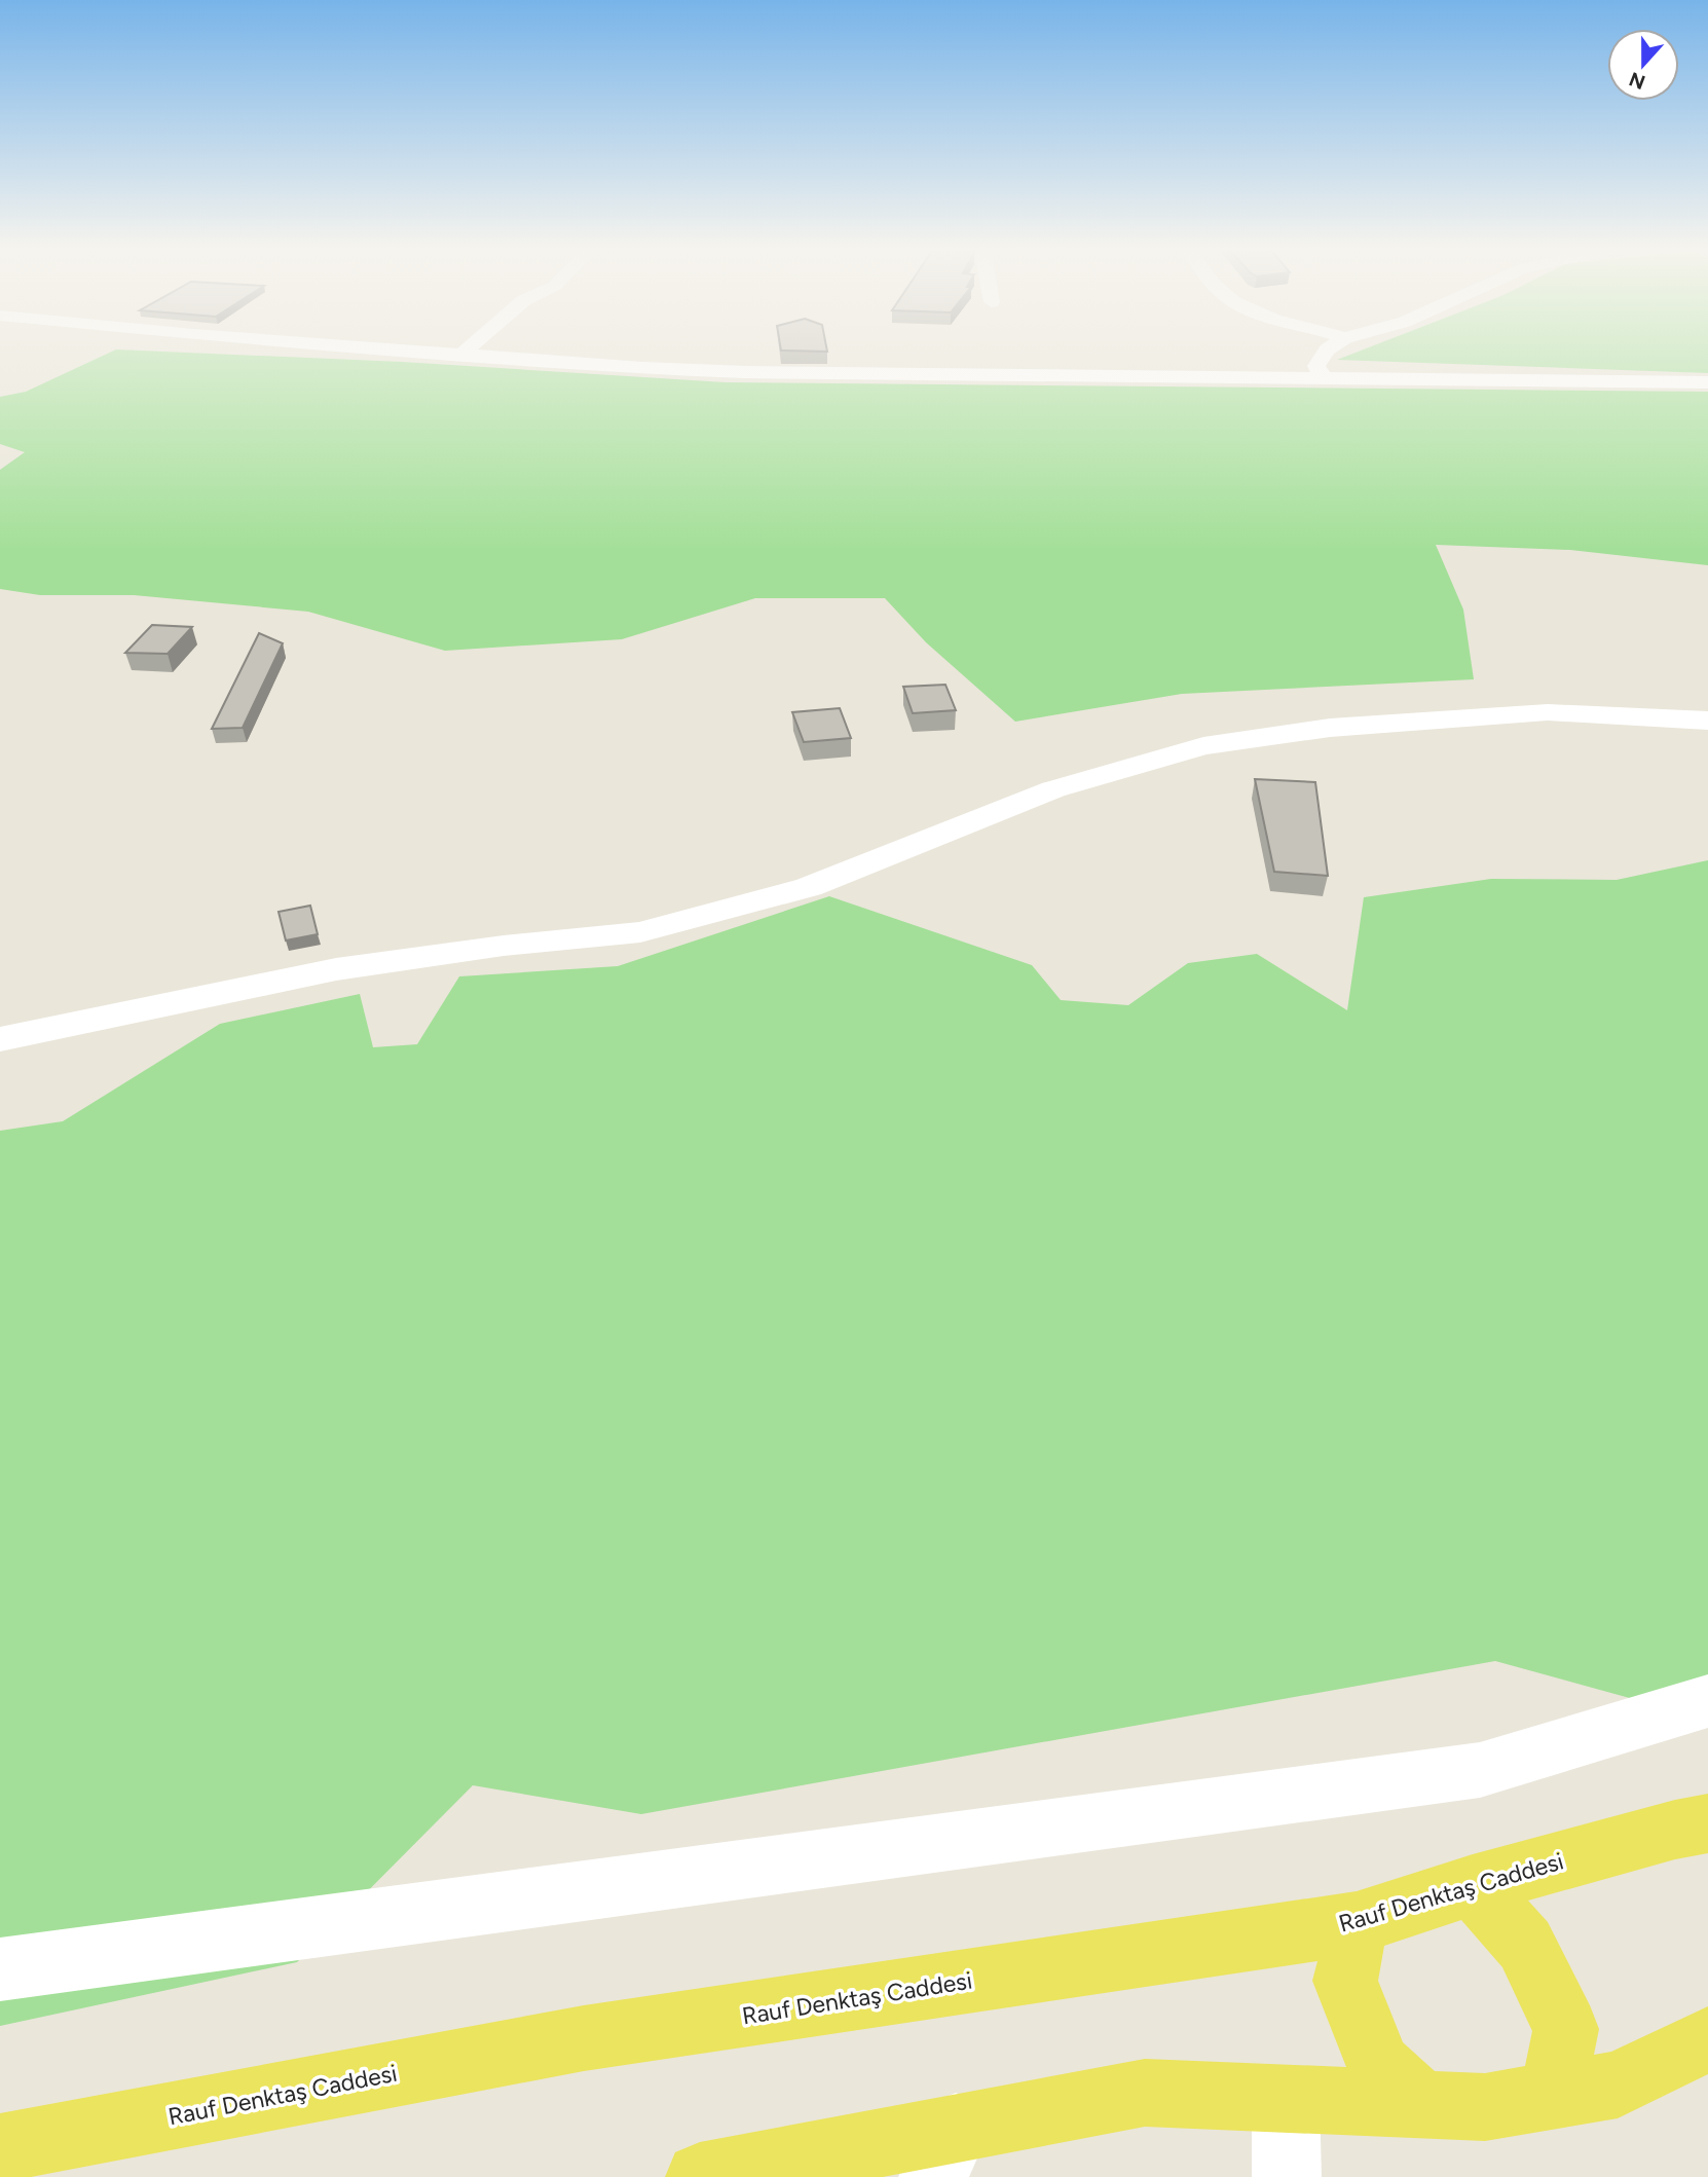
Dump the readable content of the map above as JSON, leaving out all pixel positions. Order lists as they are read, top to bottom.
{
  "streets": {
    "main road": ["Rauf Denktaş Caddesi"]
  },
  "north": "bottom"
}
